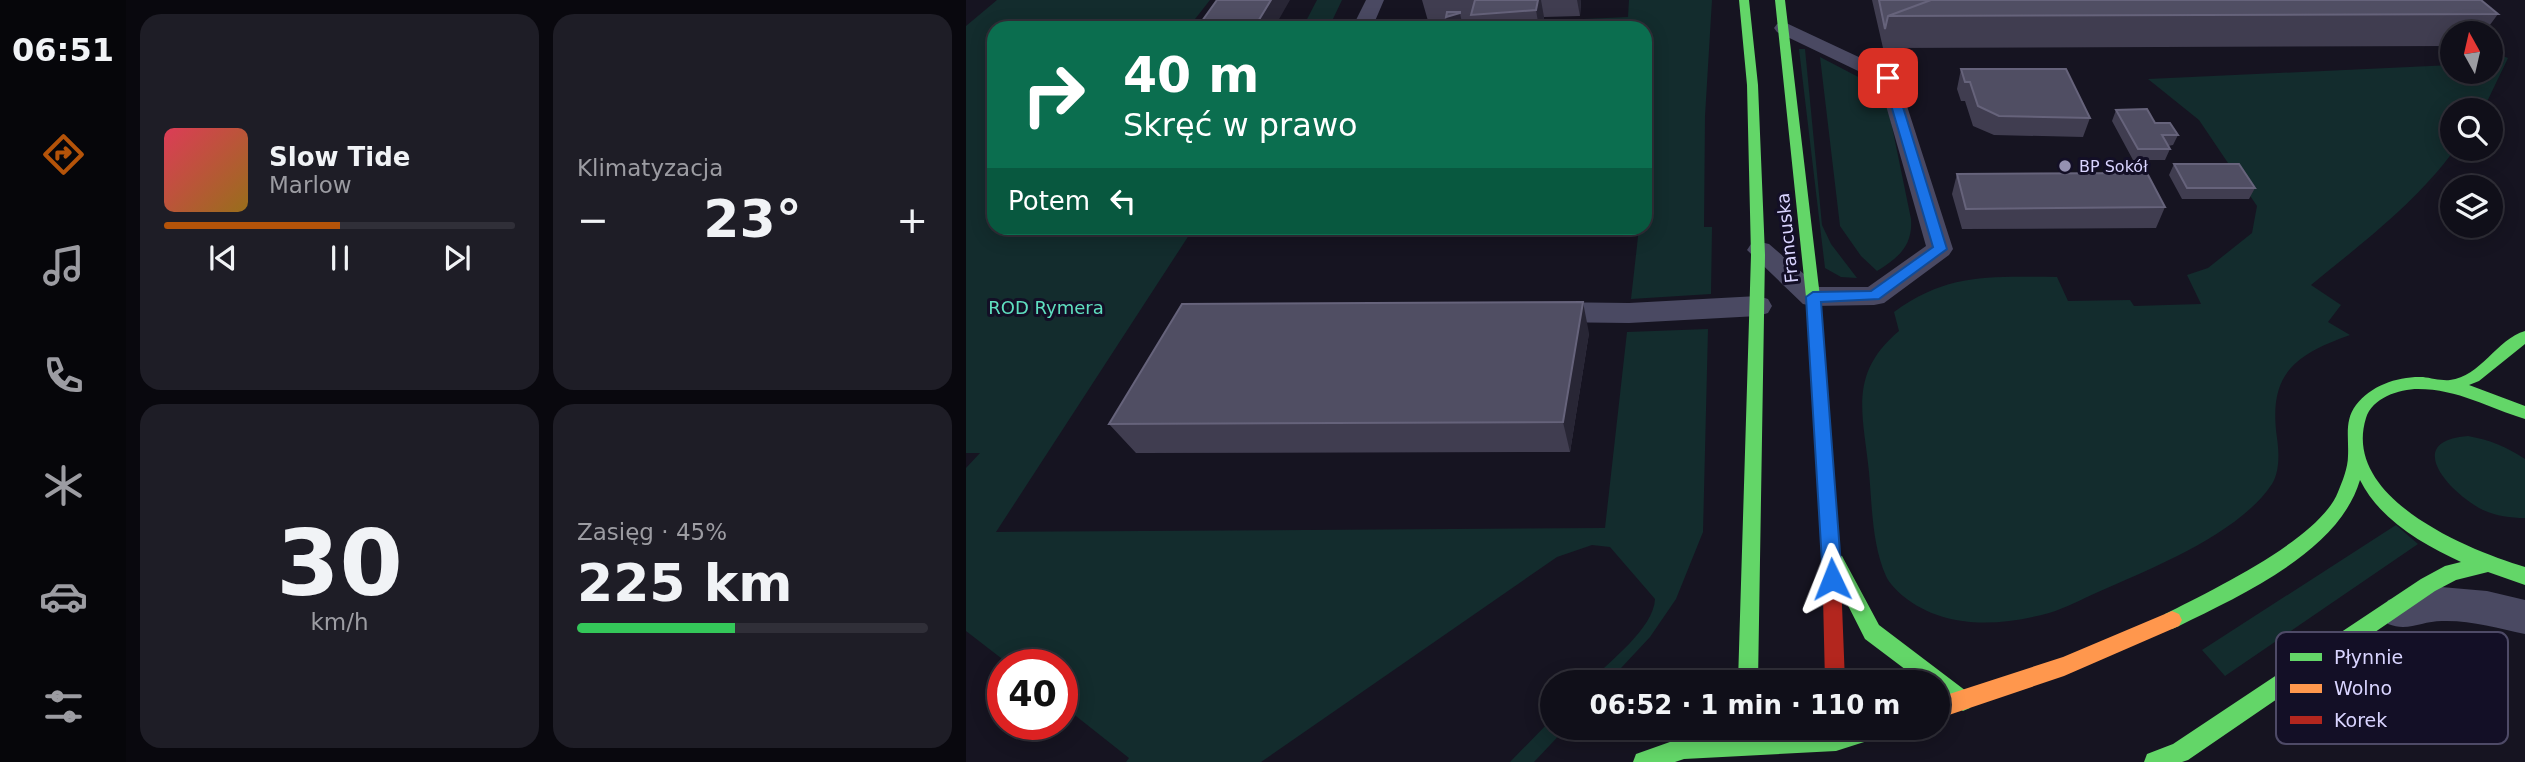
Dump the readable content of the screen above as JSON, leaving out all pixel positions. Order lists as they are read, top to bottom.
{
  "streets": {
    "street": ["Francuska"]
  },
  "parks": ["ROD Rymera"],
  "places": ["BP Sokół"],
  "legend": ["Płynnie", "Wolno", "Korek"],
  "north": "top",
  "page": {
    "tabs": "06:51",
    "tile": [
      "Klimatyzacja",
      ["30", "km/h"],
      ["Zasięg · 45%", "225 km"]
    ],
    "turn": ["40 m", "Skręć w prawo"],
    "song": ["Slow Tide", "Marlow"],
    "then": "Potem",
    "heat": ["−", "23°", "+"],
    "limit": "40",
    "trip": "06:52 · 1 min · 110 m"
  }
}
